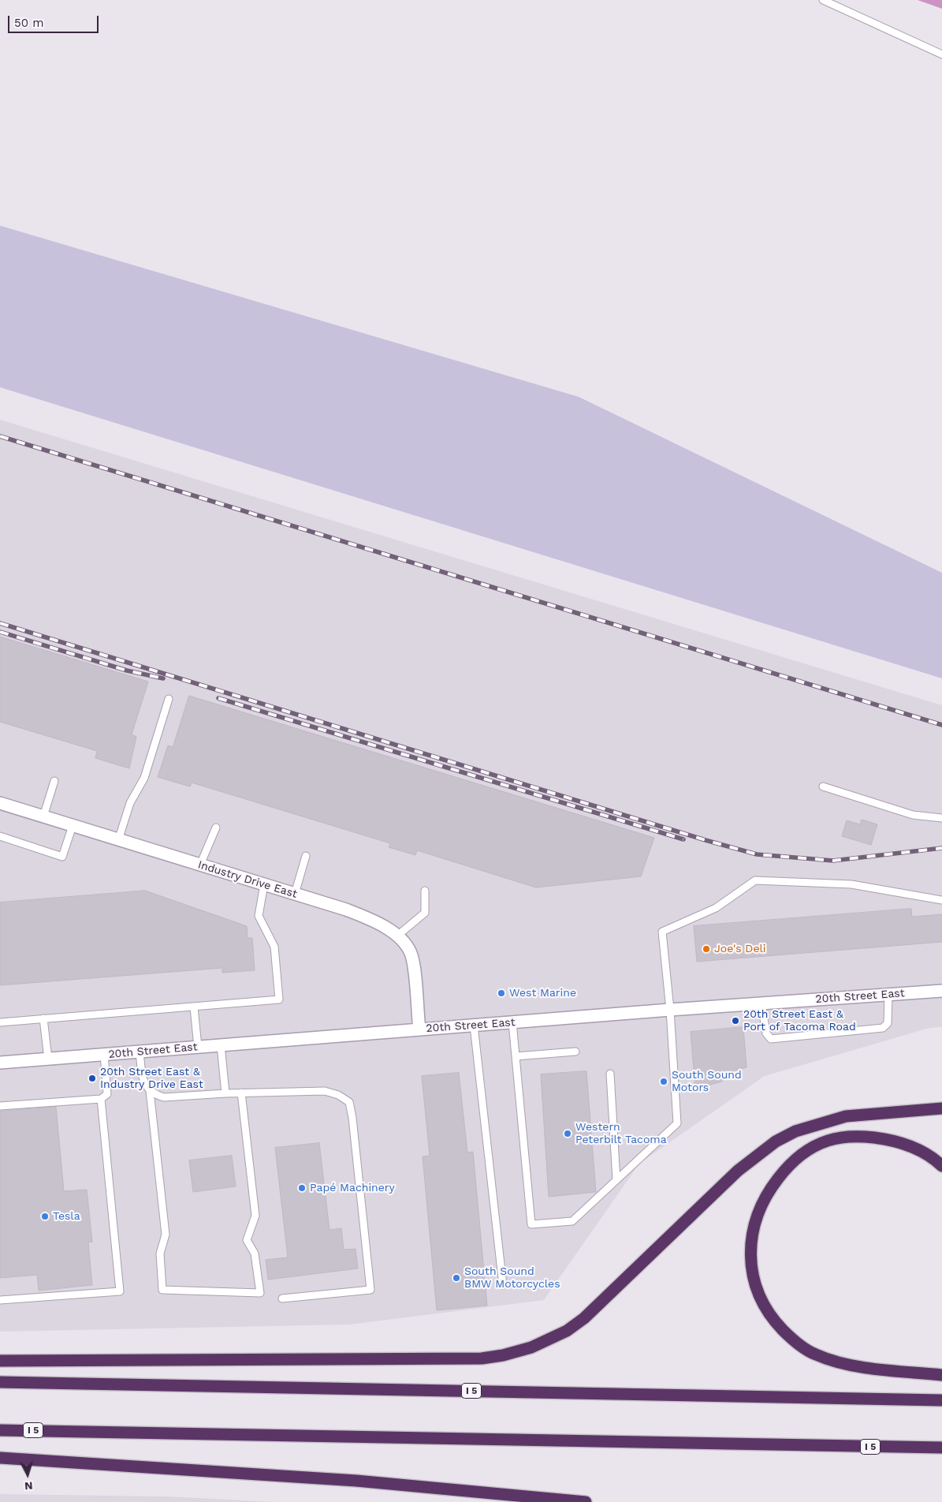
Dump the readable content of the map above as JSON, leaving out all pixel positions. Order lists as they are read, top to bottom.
{
  "streets": {
    "highway": ["I 5"],
    "main road": ["Industry Drive East", "20th Street East"]
  },
  "crossings": [
    ["Industry Drive East", "20th Street East"]
  ],
  "places": [
    "Joe's Deli",
    "West Marine",
    "20th Street East & Port of Tacoma Road",
    "20th Street East & Industry Drive East",
    "South Sound Motors",
    "Western Peterbilt Tacoma",
    "Papé Machinery",
    "Tesla",
    "South Sound BMW Motorcycles"
  ],
  "scale_bar": "50 m",
  "north": "bottom"
}
